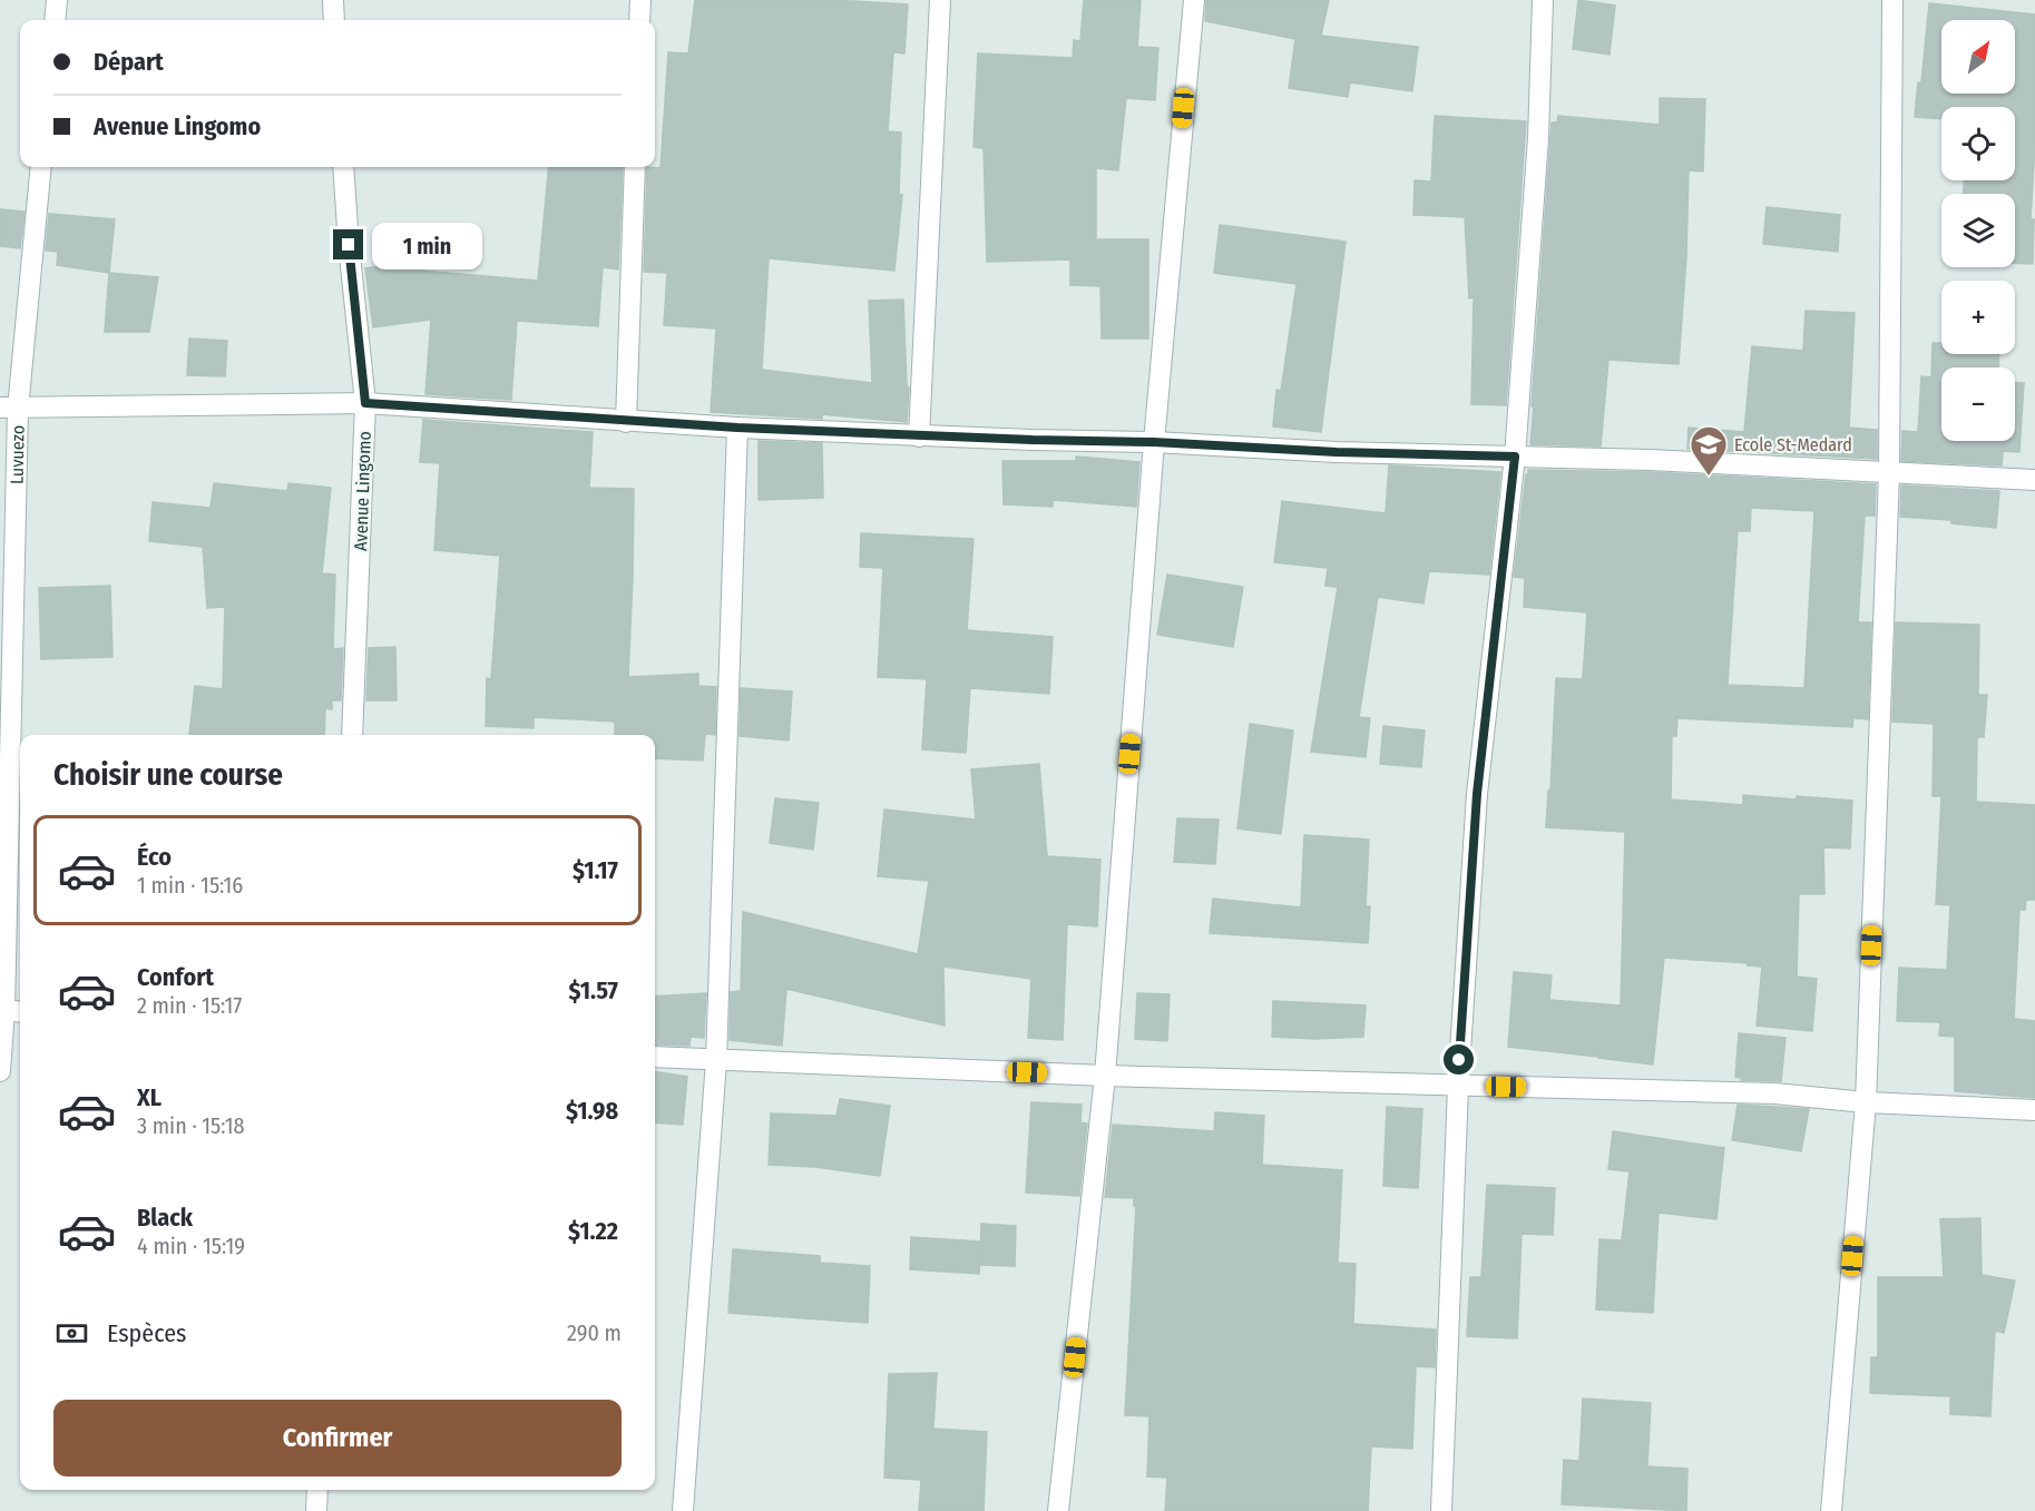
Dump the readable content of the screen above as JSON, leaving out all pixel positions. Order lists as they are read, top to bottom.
{
  "streets": {
    "street": ["Luvuezo", "Avenue Lingomo"]
  },
  "places": {
    "school or university": ["Ecole St-Medard"]
  },
  "north": "top right",
  "page": {
    "map_buttons": ["+", "−"],
    "banner": ["Départ", "Avenue Lingomo"],
    "bubble": "1 min",
    "heading": "Choisir une course",
    "list": [
      {
        "name": "Éco",
        "note": "1 min · 15:16",
        "value": "$1.17"
      },
      {
        "name": "Confort",
        "note": "2 min · 15:17",
        "value": "$1.57"
      },
      {
        "name": "XL",
        "note": "3 min · 15:18",
        "value": "$1.98"
      },
      {
        "name": "Black",
        "note": "4 min · 15:19",
        "value": "$1.22"
      }
    ],
    "pay": ["Espèces", "290 m"],
    "buttons": "Confirmer"
  }
}
